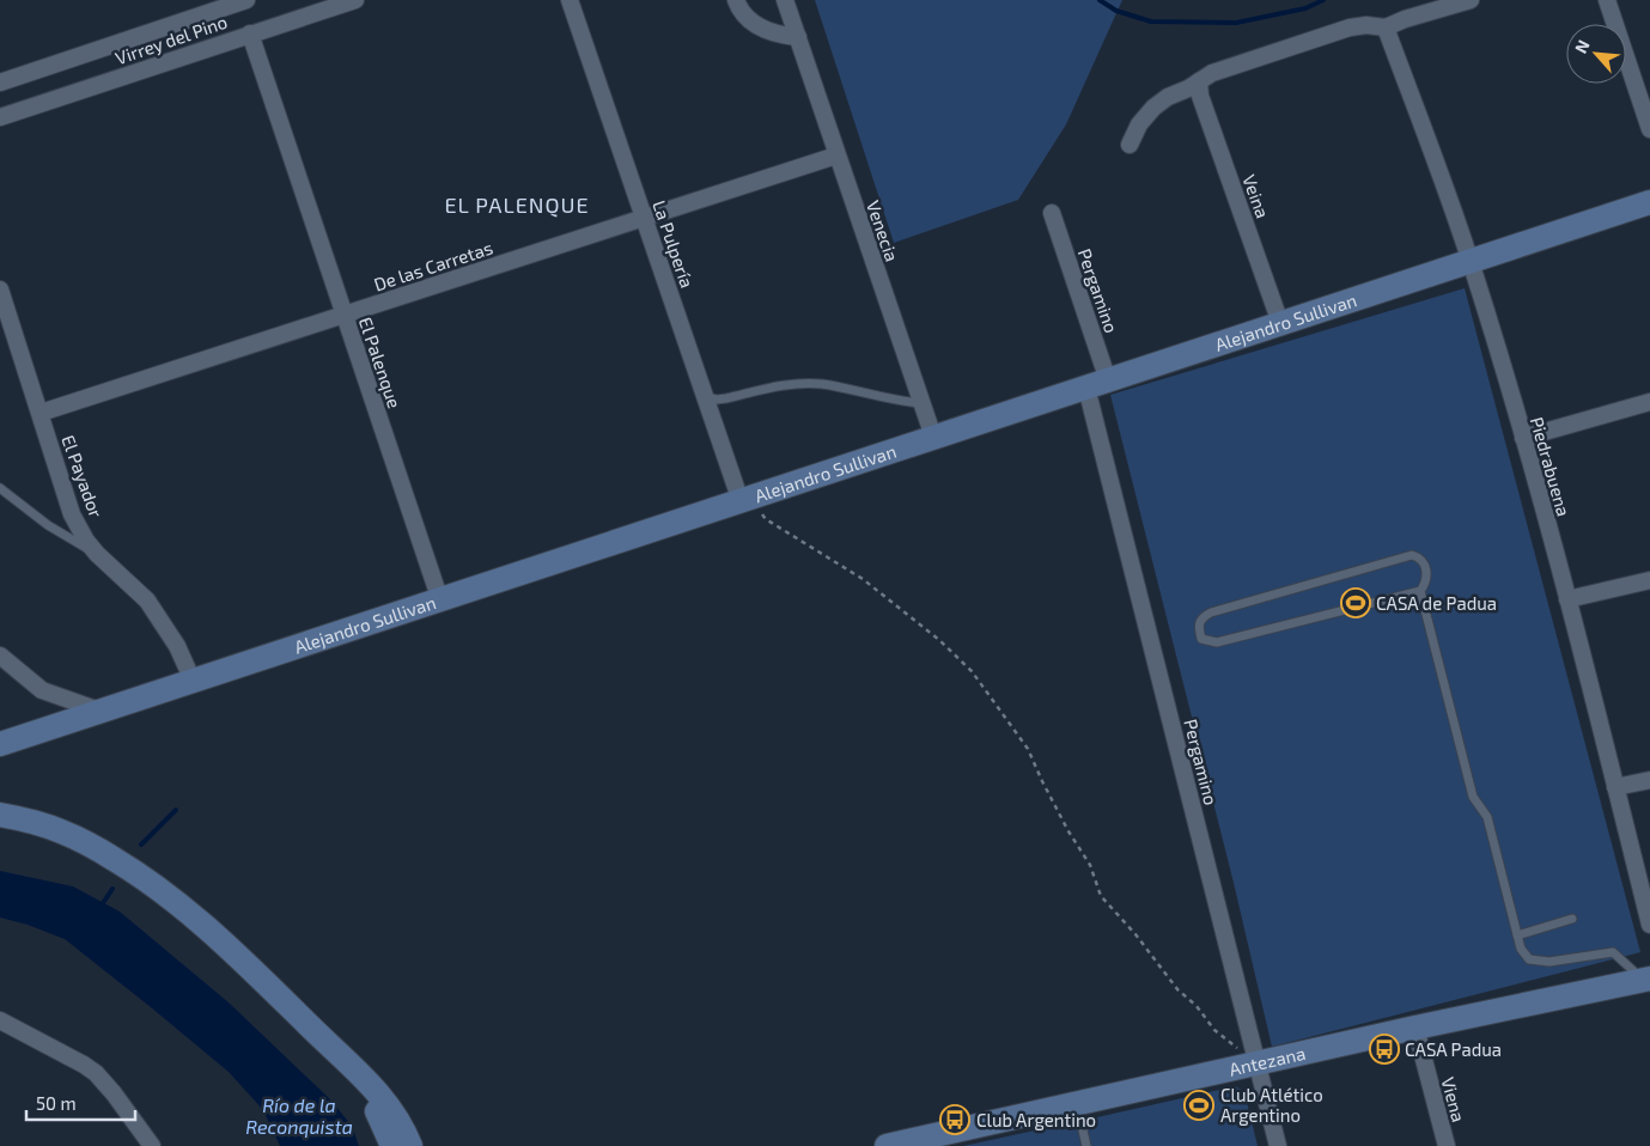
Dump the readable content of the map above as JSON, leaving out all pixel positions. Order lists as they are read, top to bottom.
{
  "streets": {
    "street": [
      "Virrey del Pino",
      "Veina",
      "Venecia",
      "La Pulpería",
      "De las Carretas",
      "Pergamino",
      "Alejandro Sullivan",
      "El Palenque",
      "Piedrabuena",
      "El Payador",
      "Antezana",
      "Viena"
    ]
  },
  "crossings": [
    ["Virrey del Pino", "El Palenque"],
    ["Veina", "Alejandro Sullivan"],
    ["Venecia", "De las Carretas"],
    ["Venecia", "Alejandro Sullivan"],
    ["La Pulpería", "De las Carretas"],
    ["La Pulpería", "Alejandro Sullivan"],
    ["De las Carretas", "El Palenque"],
    ["De las Carretas", "El Payador"],
    ["Pergamino", "Alejandro Sullivan"],
    ["Pergamino", "Antezana"],
    ["Alejandro Sullivan", "El Palenque"],
    ["Alejandro Sullivan", "Piedrabuena"],
    ["Alejandro Sullivan", "El Payador"],
    ["Antezana", "Viena"]
  ],
  "districts": ["EL PALENQUE"],
  "water": ["Río de la Reconquista"],
  "places": {
    "sports": ["CASA de Padua", "Club Atlético Argentino"],
    "bus stop": ["CASA Padua", "Club Argentino"]
  },
  "scale_bar": "50 m",
  "north": "top left"
}
